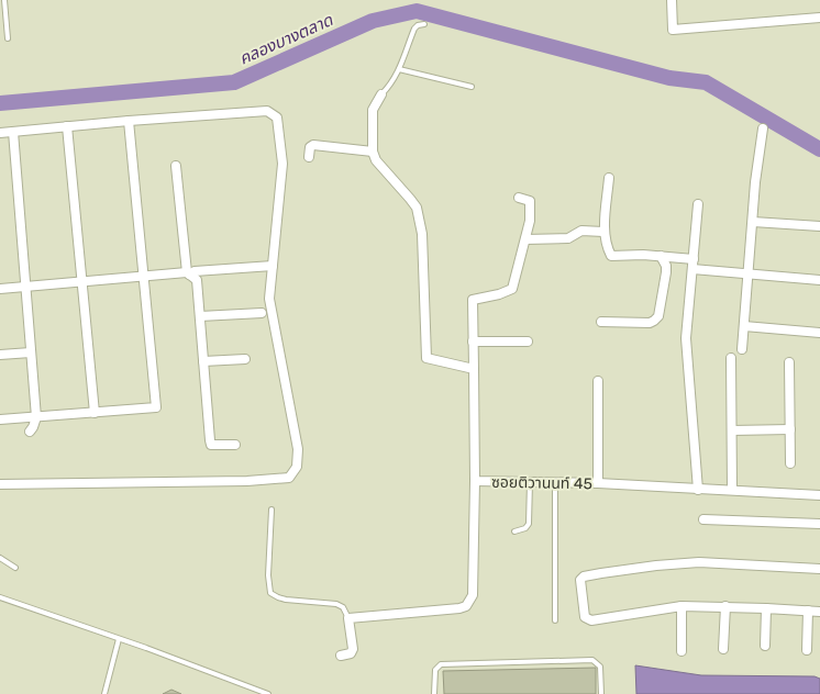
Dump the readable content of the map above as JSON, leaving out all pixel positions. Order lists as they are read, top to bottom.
{
  "streets": {
    "street": ["ซอยติวานนท์ 45"]
  },
  "water": ["คลองบางตลาด"]
}
